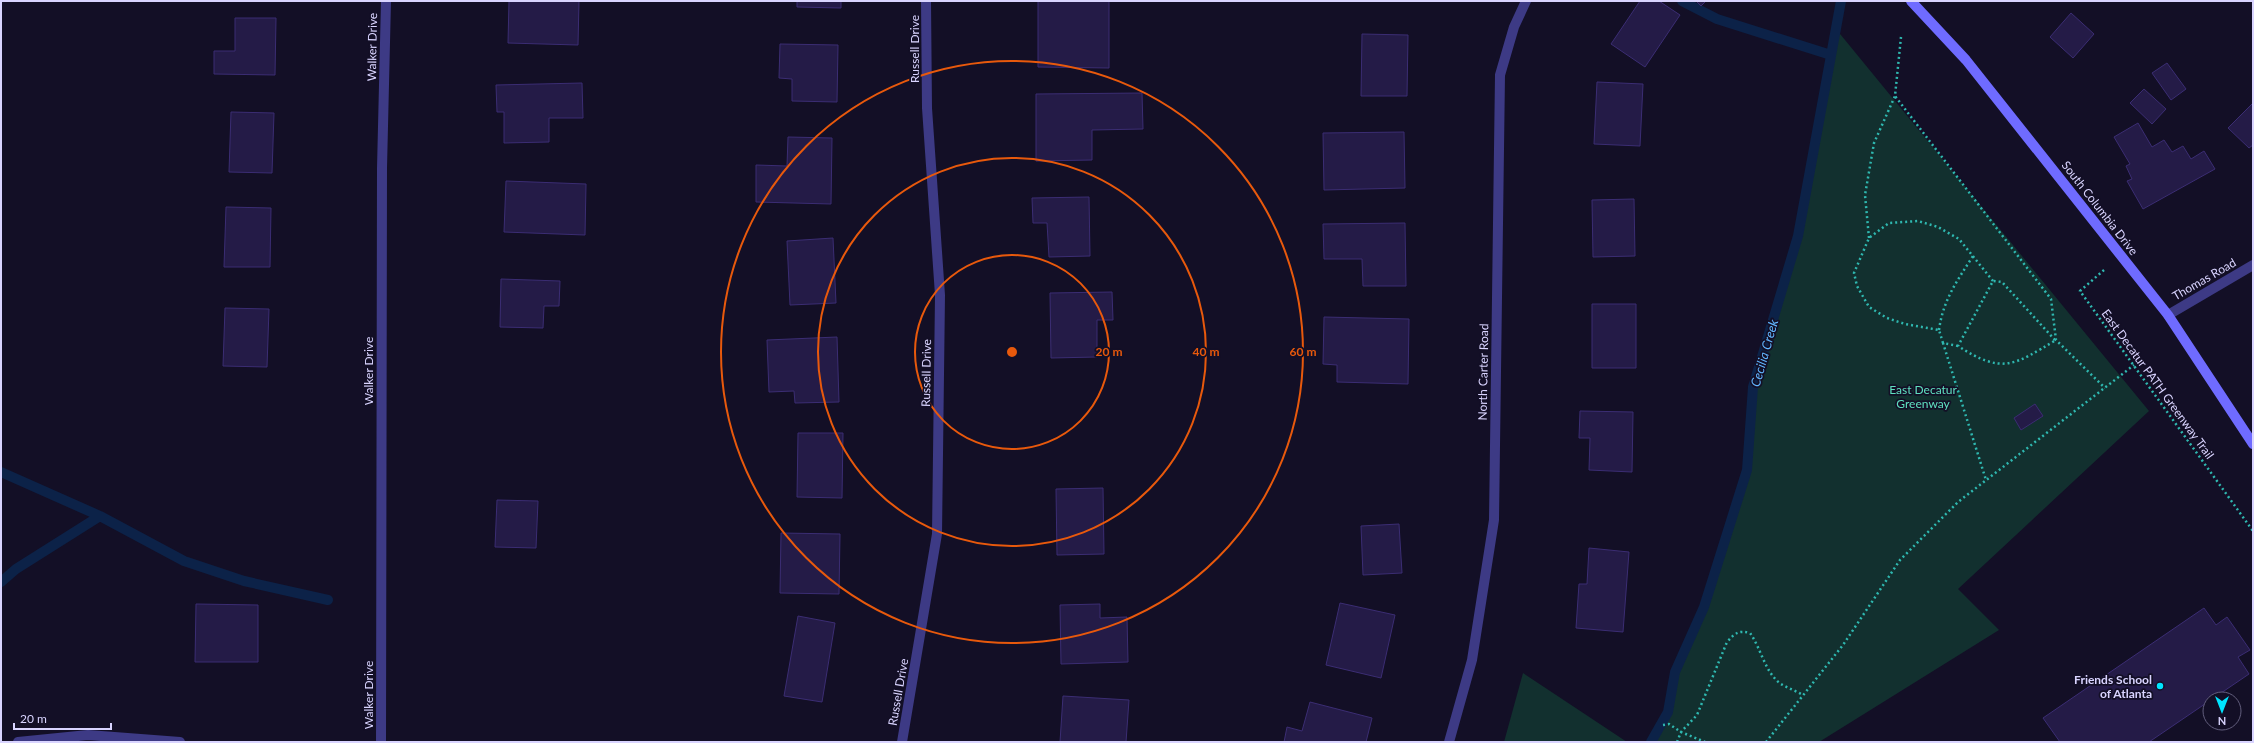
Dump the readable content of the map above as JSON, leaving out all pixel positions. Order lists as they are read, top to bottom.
{
  "streets": {
    "main road": ["South Columbia Drive"],
    "street": [
      "Walker Drive",
      "Russell Drive",
      "Thomas Road",
      "North Carter Road"
    ],
    "path": ["East Decatur PATH Greenway Trail"]
  },
  "crossings": [
    ["South Columbia Drive", "Thomas Road"],
    ["South Columbia Drive", "East Decatur PATH Greenway Trail"]
  ],
  "water": ["Cecilia Creek"],
  "parks": ["East Decatur Greenway"],
  "places": ["Friends School of Atlanta"],
  "scale_bar": "20 m",
  "north": "bottom",
  "rings": ["20 m", "40 m", "60 m"]
}
